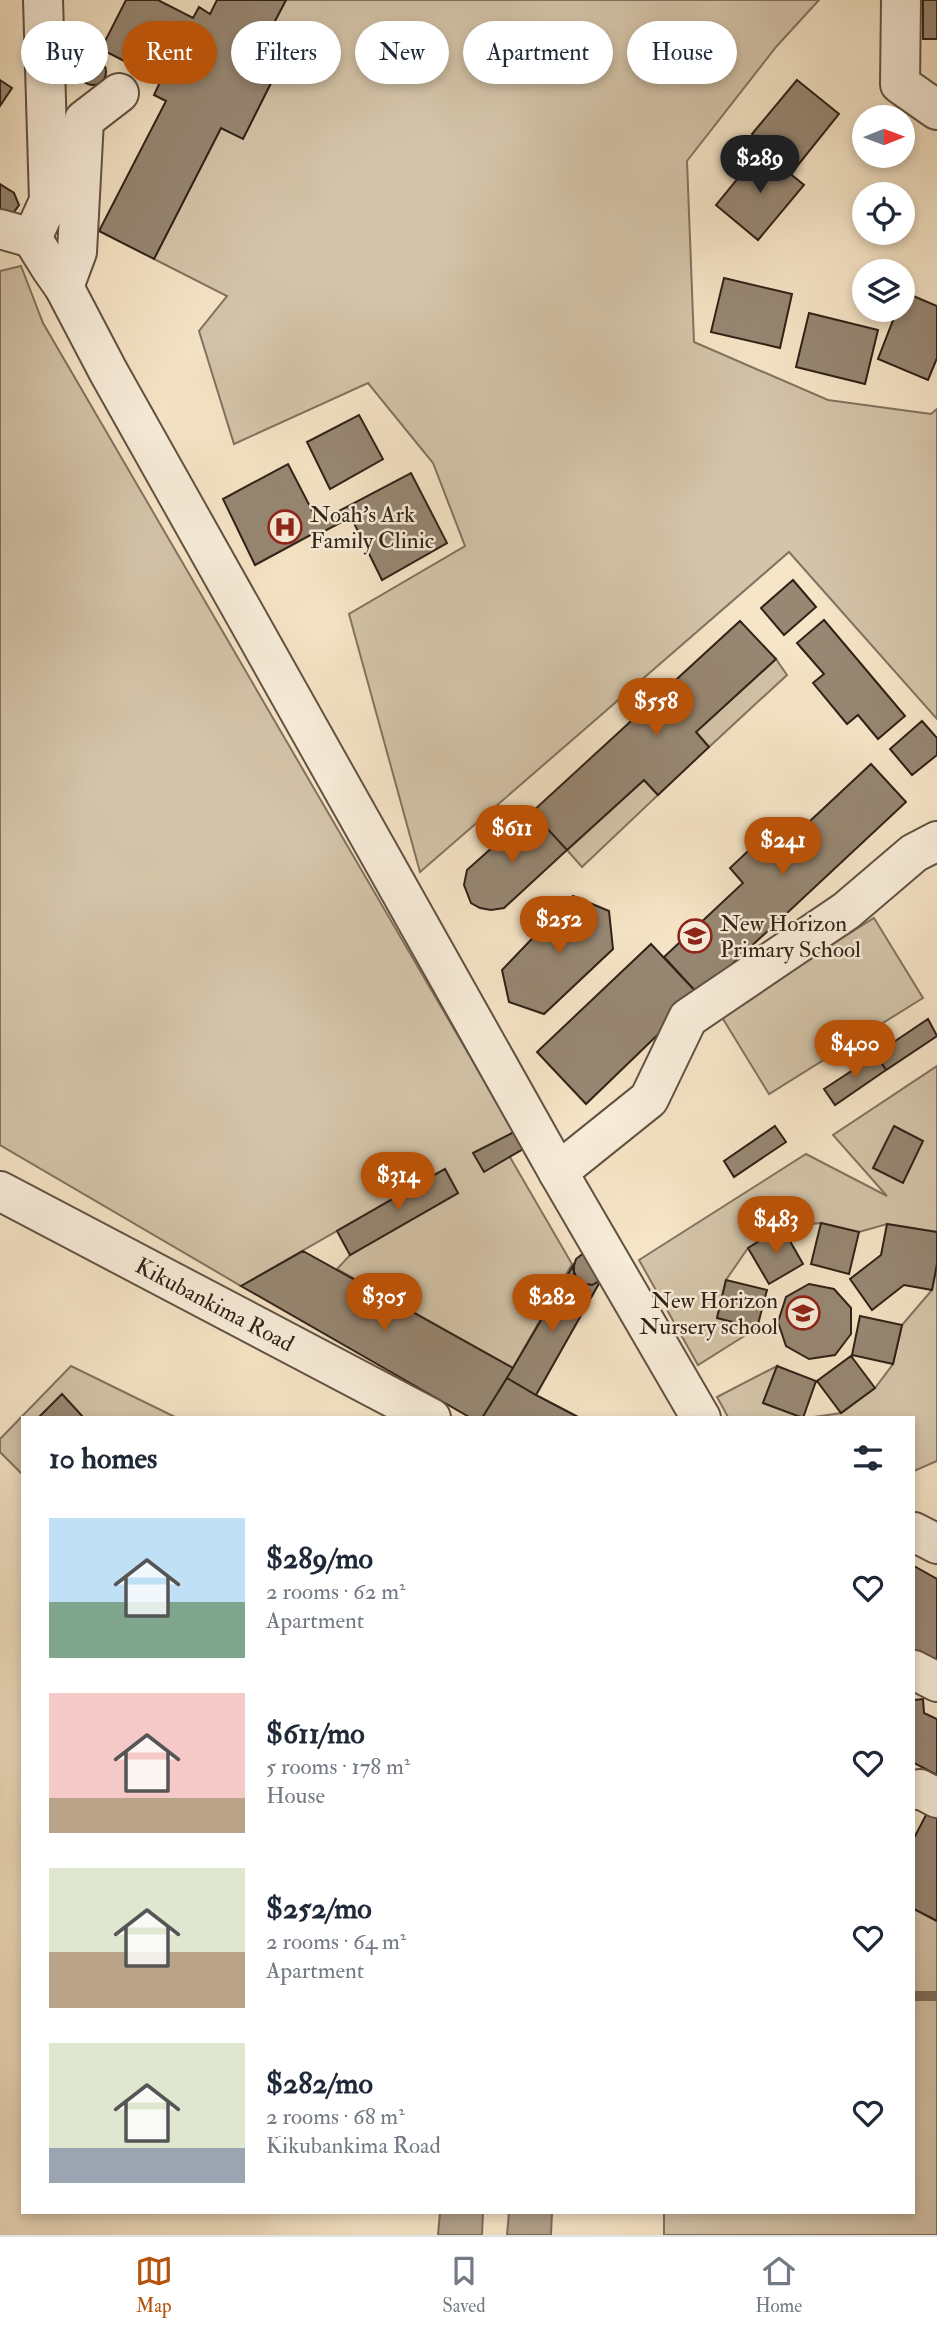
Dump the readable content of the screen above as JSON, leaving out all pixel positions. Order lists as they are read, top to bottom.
{
  "streets": {
    "street": ["Kikubankima Road"]
  },
  "places": {
    "hospital": ["Noah's Ark Family Clinic"],
    "school or university": ["New Horizon Primary School", "New Horizon Nursery school"]
  },
  "north": "right",
  "page": {
    "chip": [
      "Buy",
      "Rent",
      "Filters",
      "New",
      "Apartment",
      "House"
    ],
    "price": [
      "$289",
      "$558",
      "$611",
      "$241",
      "$252",
      "$400",
      "$314",
      "$483",
      "$305",
      "$282"
    ],
    "heading": "10 homes",
    "list": [
      {
        "name": "$289/mo",
        "note": "2 rooms · 62 m² · Apartment"
      },
      {
        "name": "$611/mo",
        "note": "5 rooms · 178 m² · House"
      },
      {
        "name": "$252/mo",
        "note": "2 rooms · 64 m² · Apartment"
      },
      {
        "name": "$282/mo",
        "note": "2 rooms · 68 m² · Kikubankima Road"
      }
    ],
    "tabs": ["Map", "Saved", "Home"]
  }
}
